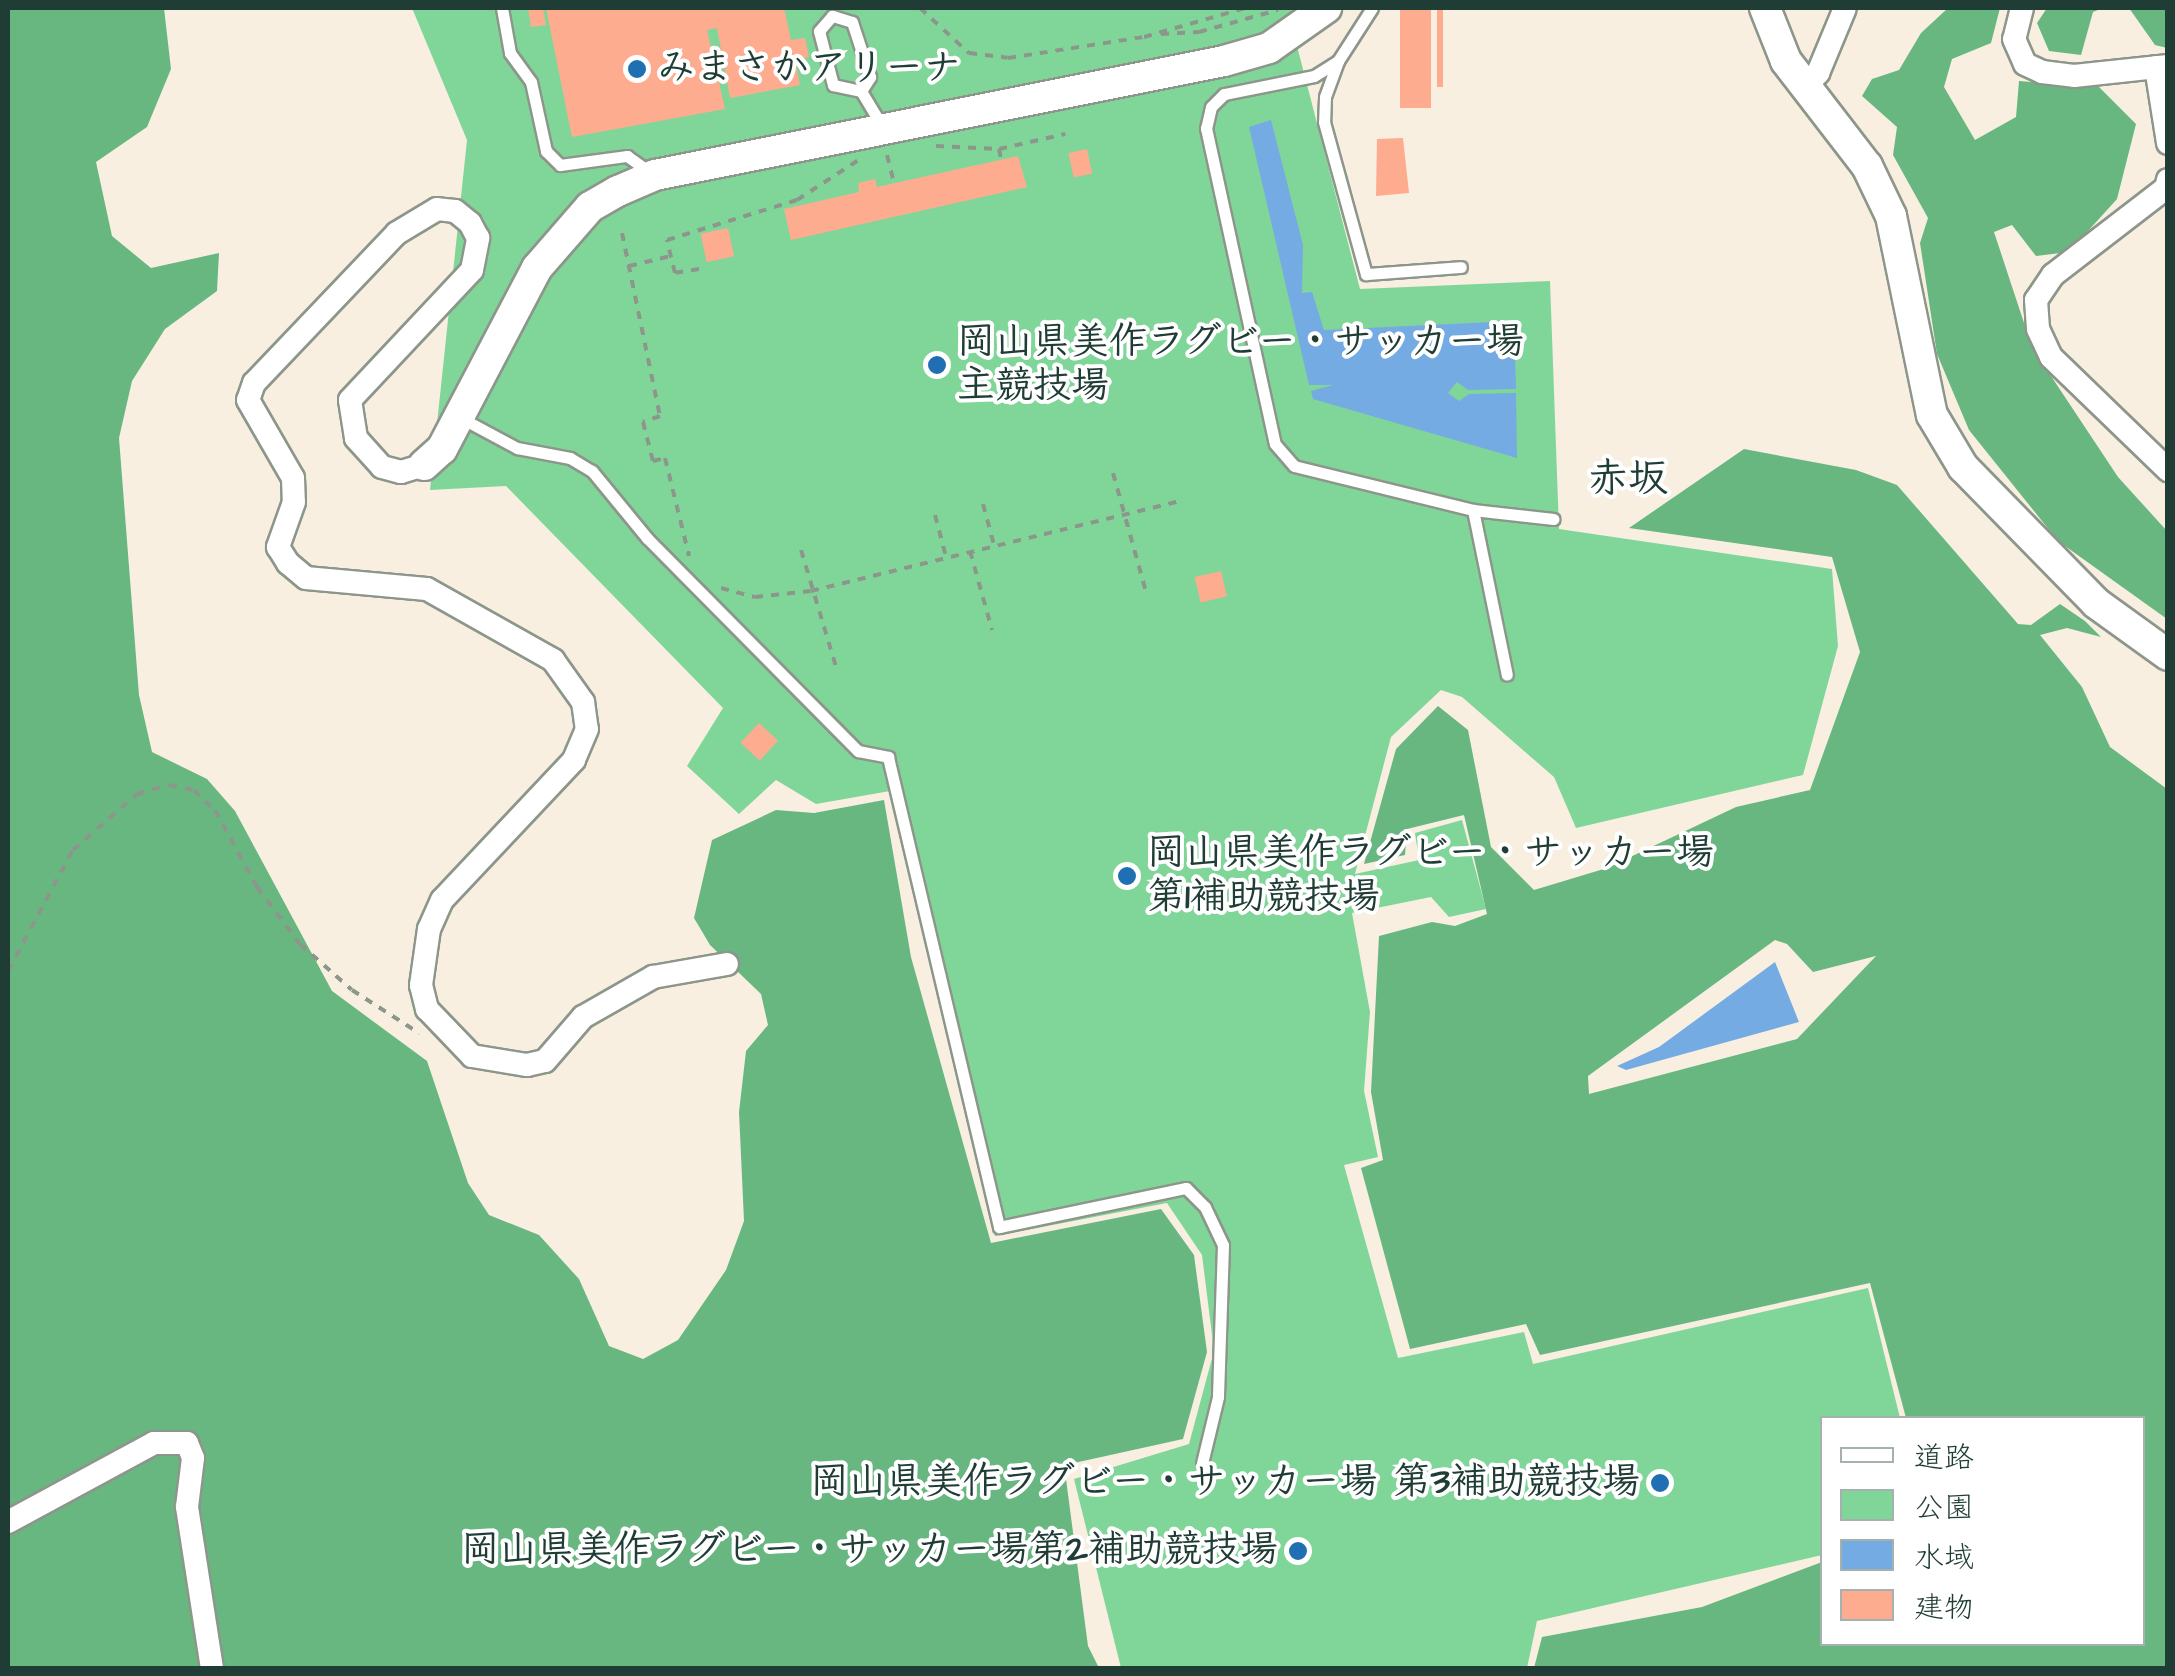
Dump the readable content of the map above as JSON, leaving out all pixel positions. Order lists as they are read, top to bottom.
{
  "districts": ["赤坂"],
  "places": [
    "みまさかアリーナ",
    "岡山県美作ラグビー・サッカー場 主競技場",
    "岡山県美作ラグビー・サッカー場 第1補助競技場",
    "岡山県美作ラグビー・サッカー場 第3補助競技場",
    "岡山県美作ラグビー・サッカー場第2補助競技場"
  ],
  "legend": [
    "道路",
    "公園",
    "水域",
    "建物"
  ]
}
